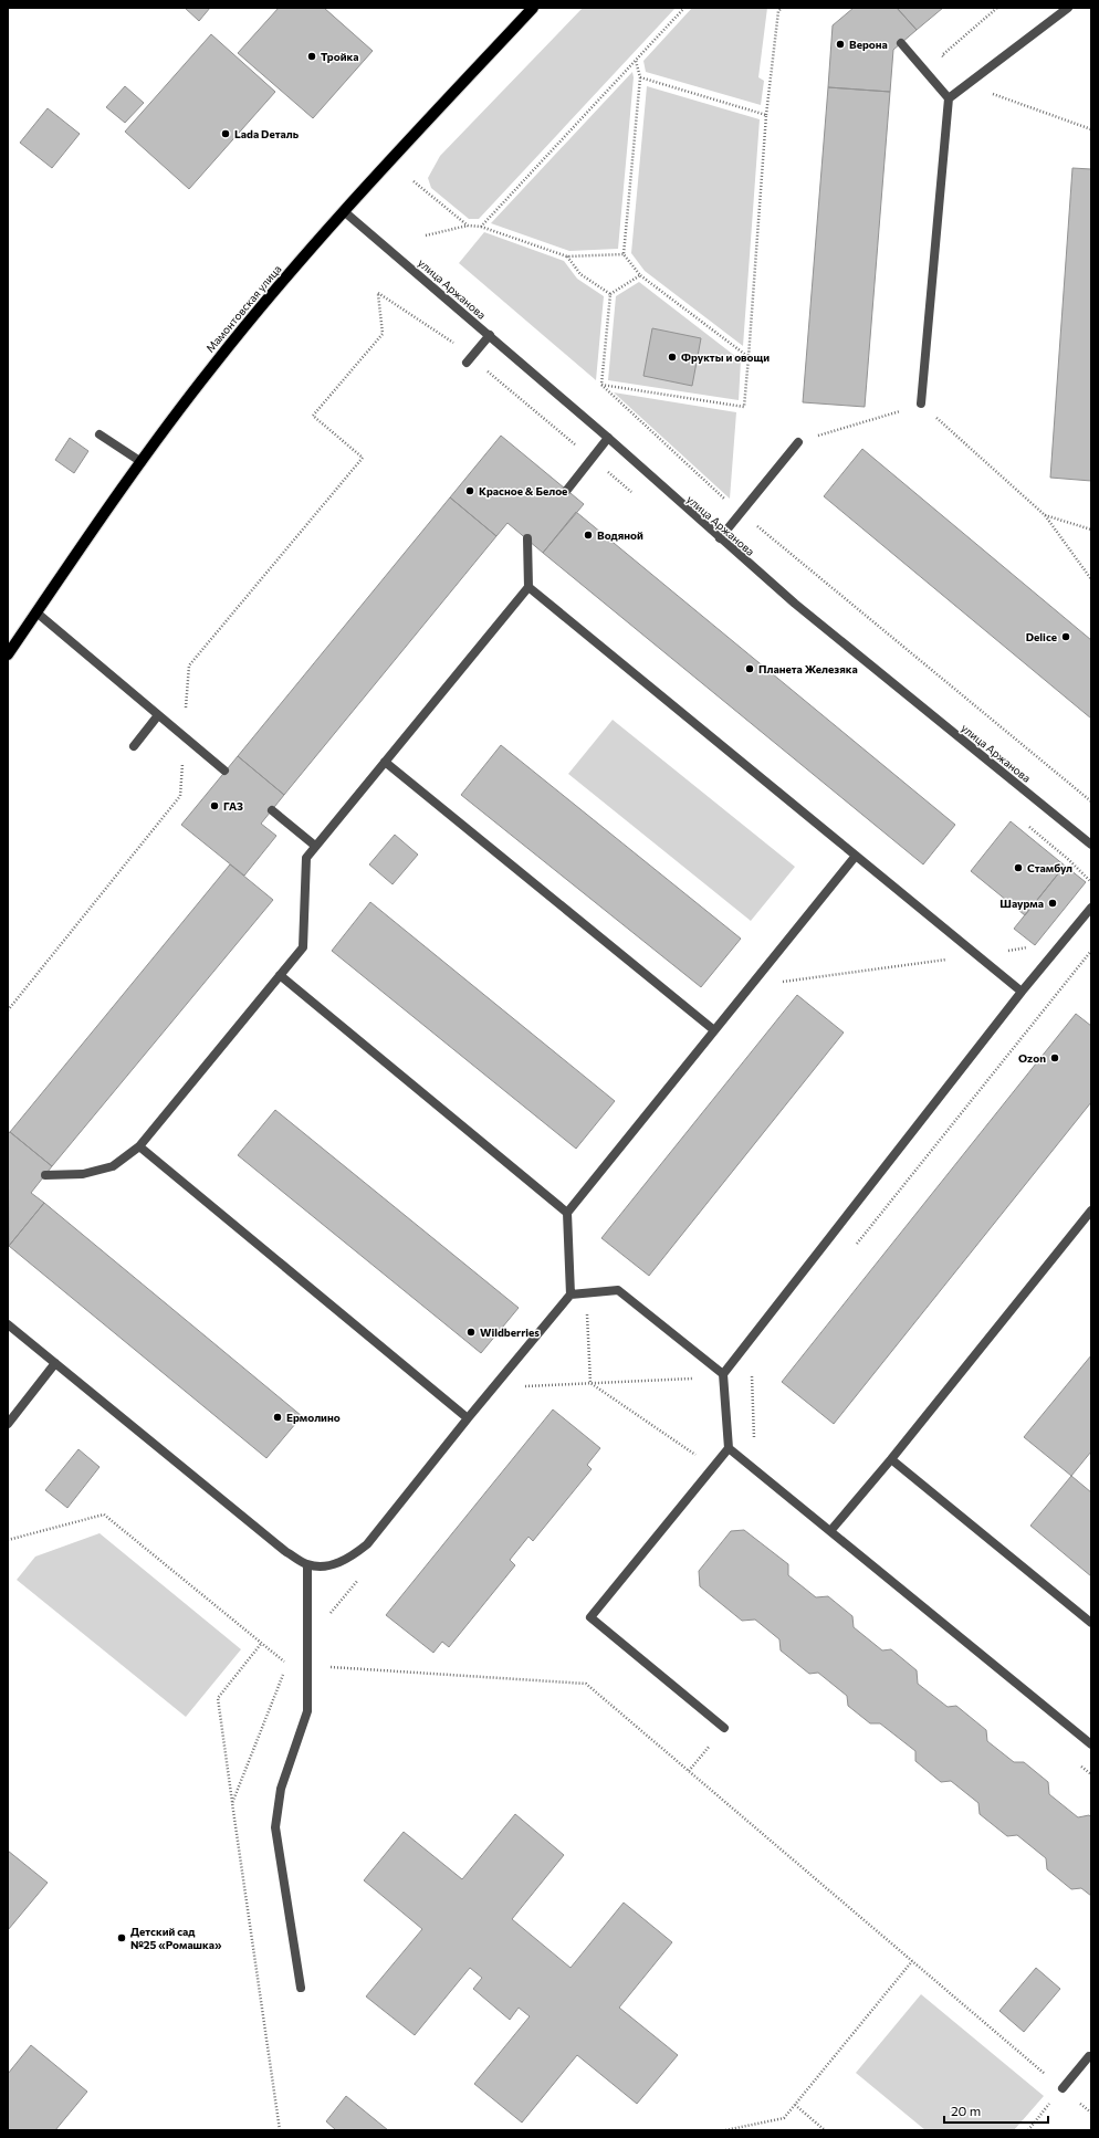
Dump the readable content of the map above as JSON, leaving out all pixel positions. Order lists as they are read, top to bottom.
{
  "streets": {
    "main road": ["Мамонтовская улица"],
    "street": ["улица Аржанова"]
  },
  "crossings": [
    ["улица Аржанова", "Мамонтовская улица"]
  ],
  "places": [
    "Верона",
    "Тройка",
    "Lada Dеталь",
    "Фрукты и овощи",
    "Красное & Белое",
    "Водяной",
    "Delice",
    "Планета Железяка",
    "ГАЗ",
    "Стамбул",
    "Шаурма",
    "Ozon",
    "Wildberries",
    "Ермолино",
    "Детский сад №25 «Ромашка»"
  ],
  "scale_bar": "20 m"
}
